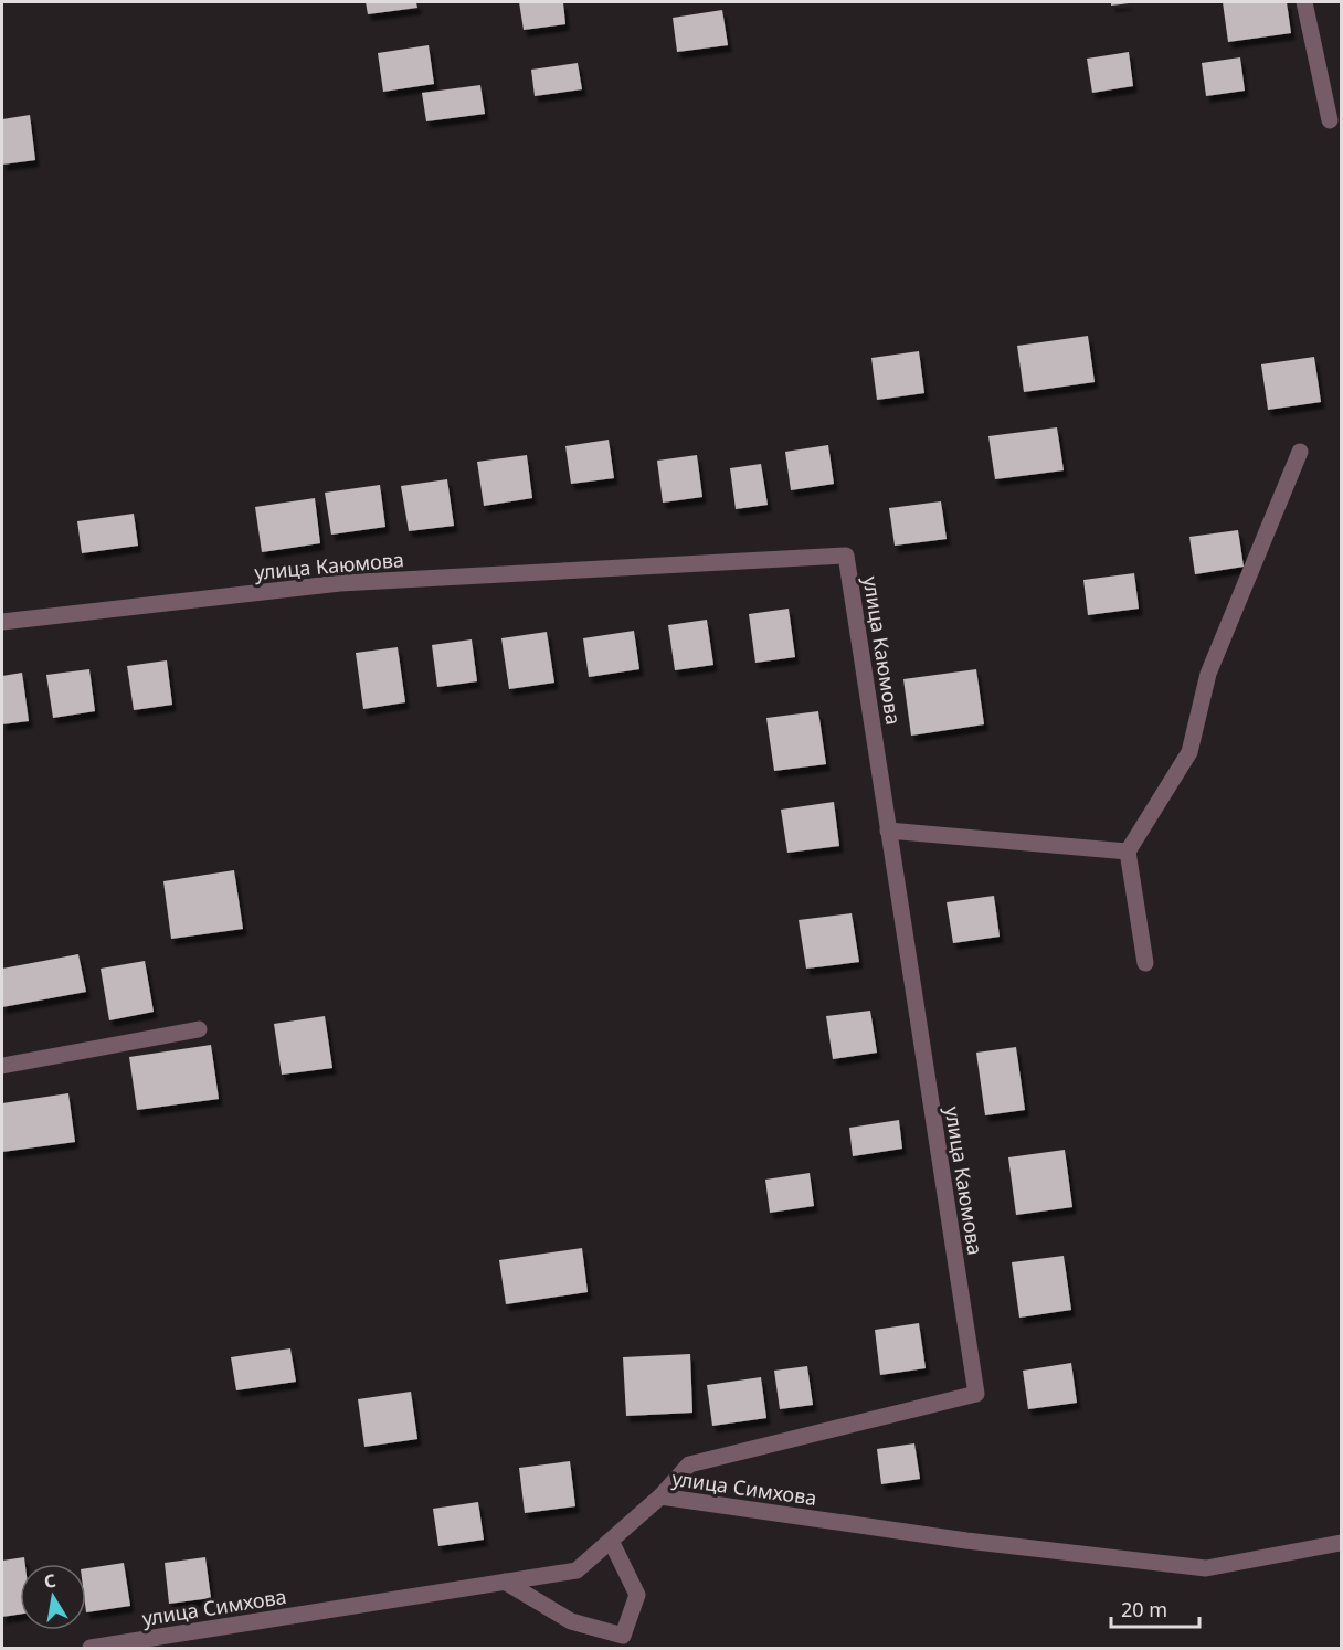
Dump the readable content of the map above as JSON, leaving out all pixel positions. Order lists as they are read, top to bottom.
{
  "streets": {
    "street": ["улица Каюмова", "улица Симхова"]
  },
  "crossings": [
    ["улица Каюмова", "улица Симхова"]
  ],
  "scale_bar": "20 m",
  "north": "top"
}
